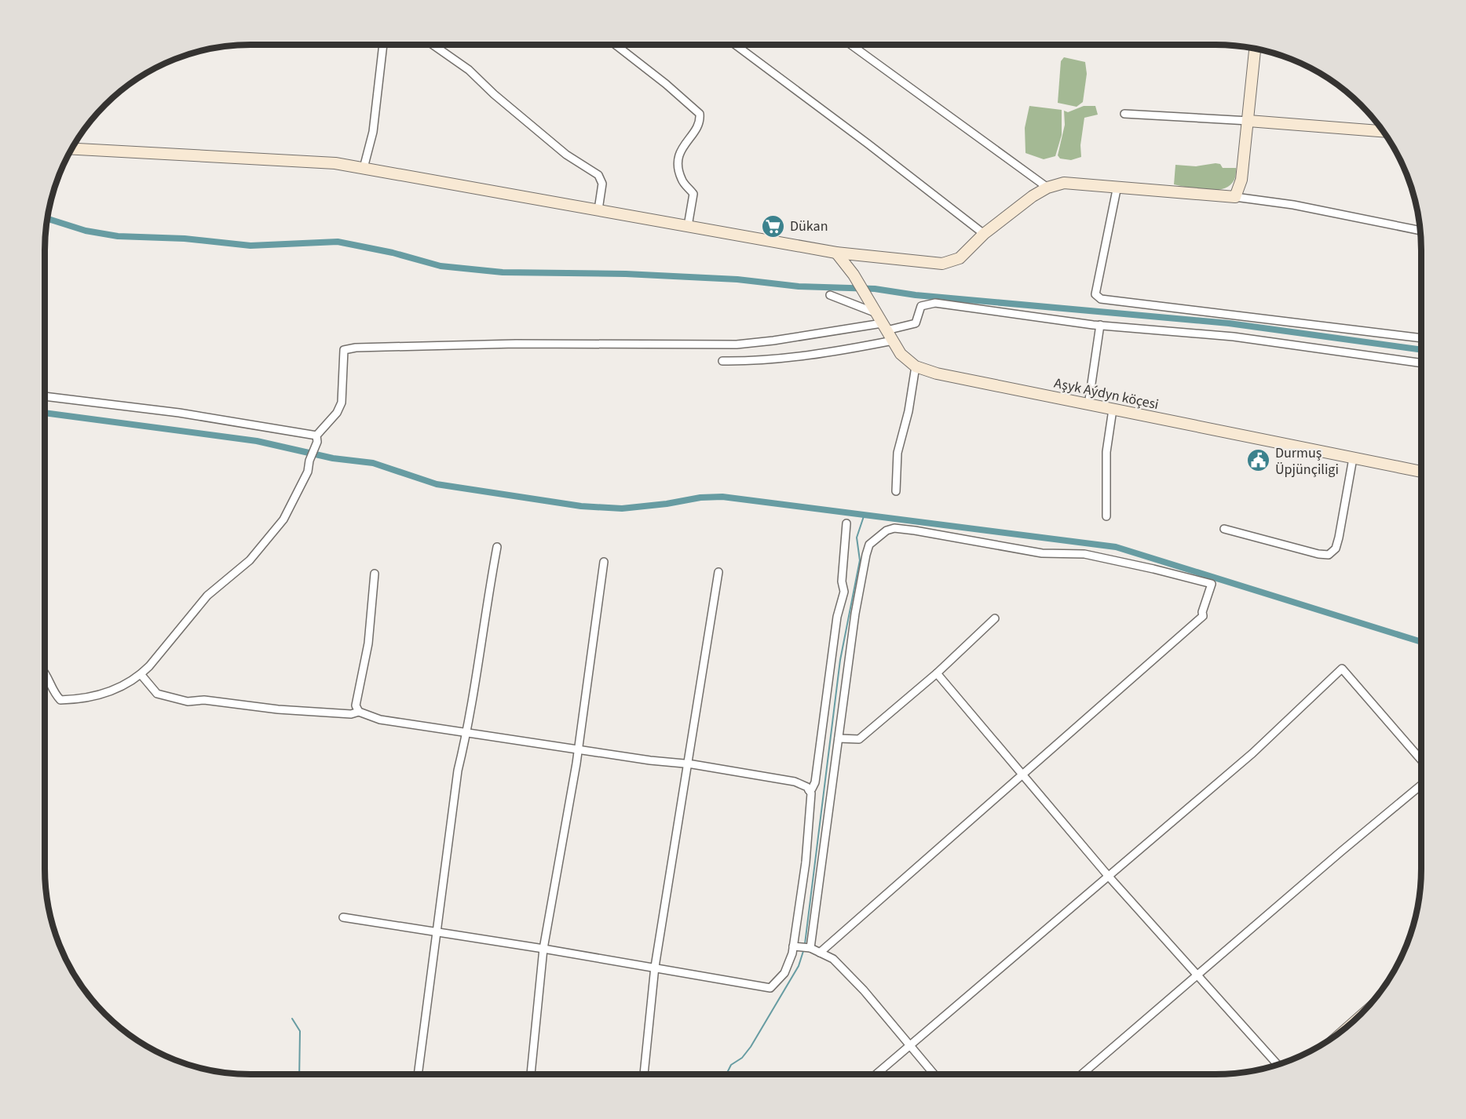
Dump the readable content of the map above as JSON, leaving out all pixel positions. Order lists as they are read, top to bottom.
{
  "streets": {
    "main road": ["Aşyk Aýdyn köçesi"]
  },
  "places": {
    "supermarket": ["Dükan"],
    "public building": ["Durmuş Üpjünçiligi"]
  }
}
